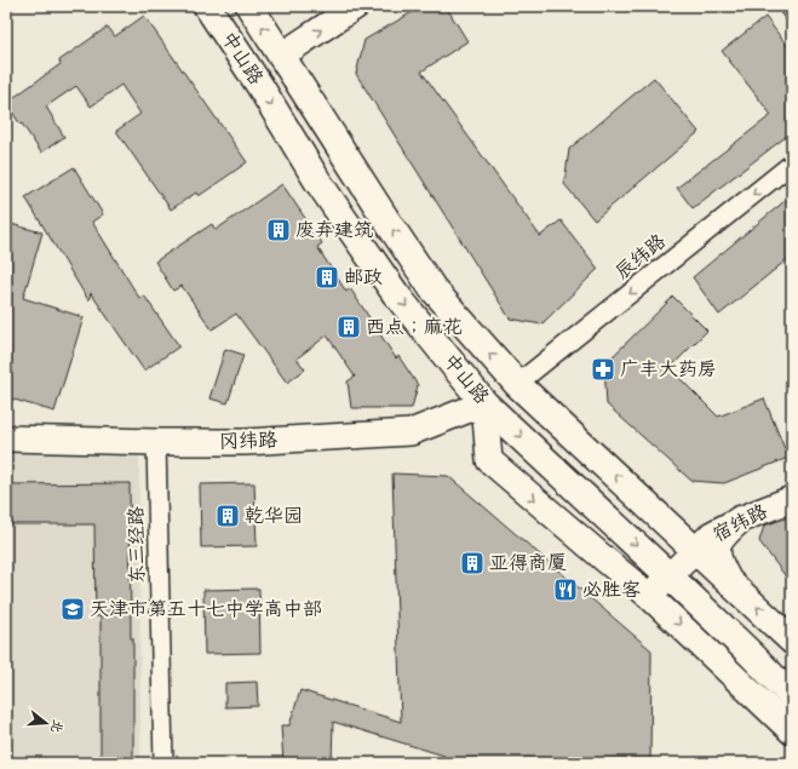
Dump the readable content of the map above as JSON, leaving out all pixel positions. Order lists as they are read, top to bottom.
{
  "streets": {
    "main road": ["中山路"],
    "street": [
      "辰纬路",
      "冈纬路",
      "宿纬路",
      "东三经路"
    ]
  },
  "crossings": [
    ["中山路", "辰纬路"],
    ["中山路", "冈纬路"],
    ["中山路", "宿纬路"],
    ["冈纬路", "东三经路"]
  ],
  "one_way": ["辰纬路"],
  "places": {
    "building": [
      "废弃建筑",
      "邮政",
      "西点；麻花",
      "乾华园",
      "亚得商厦"
    ],
    "pharmacy": ["广丰大药房"],
    "restaurant": ["必胜客"],
    "school or university": ["天津市第五十七中学高中部"]
  },
  "north": "right"
}
